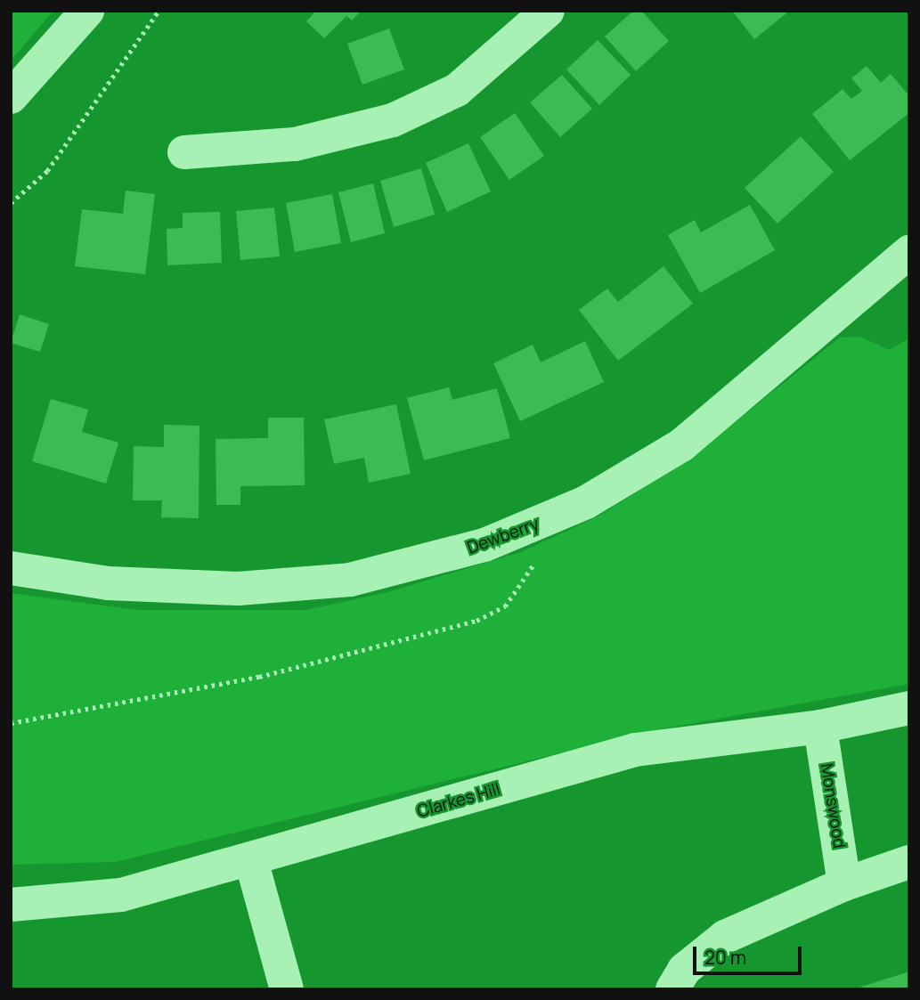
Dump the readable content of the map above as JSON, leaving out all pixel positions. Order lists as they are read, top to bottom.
{
  "streets": {
    "street": ["Dewberry", "Clarkes Hill", "Monswood"]
  },
  "crossings": [
    ["Clarkes Hill", "Monswood"]
  ],
  "scale_bar": "20 m"
}
